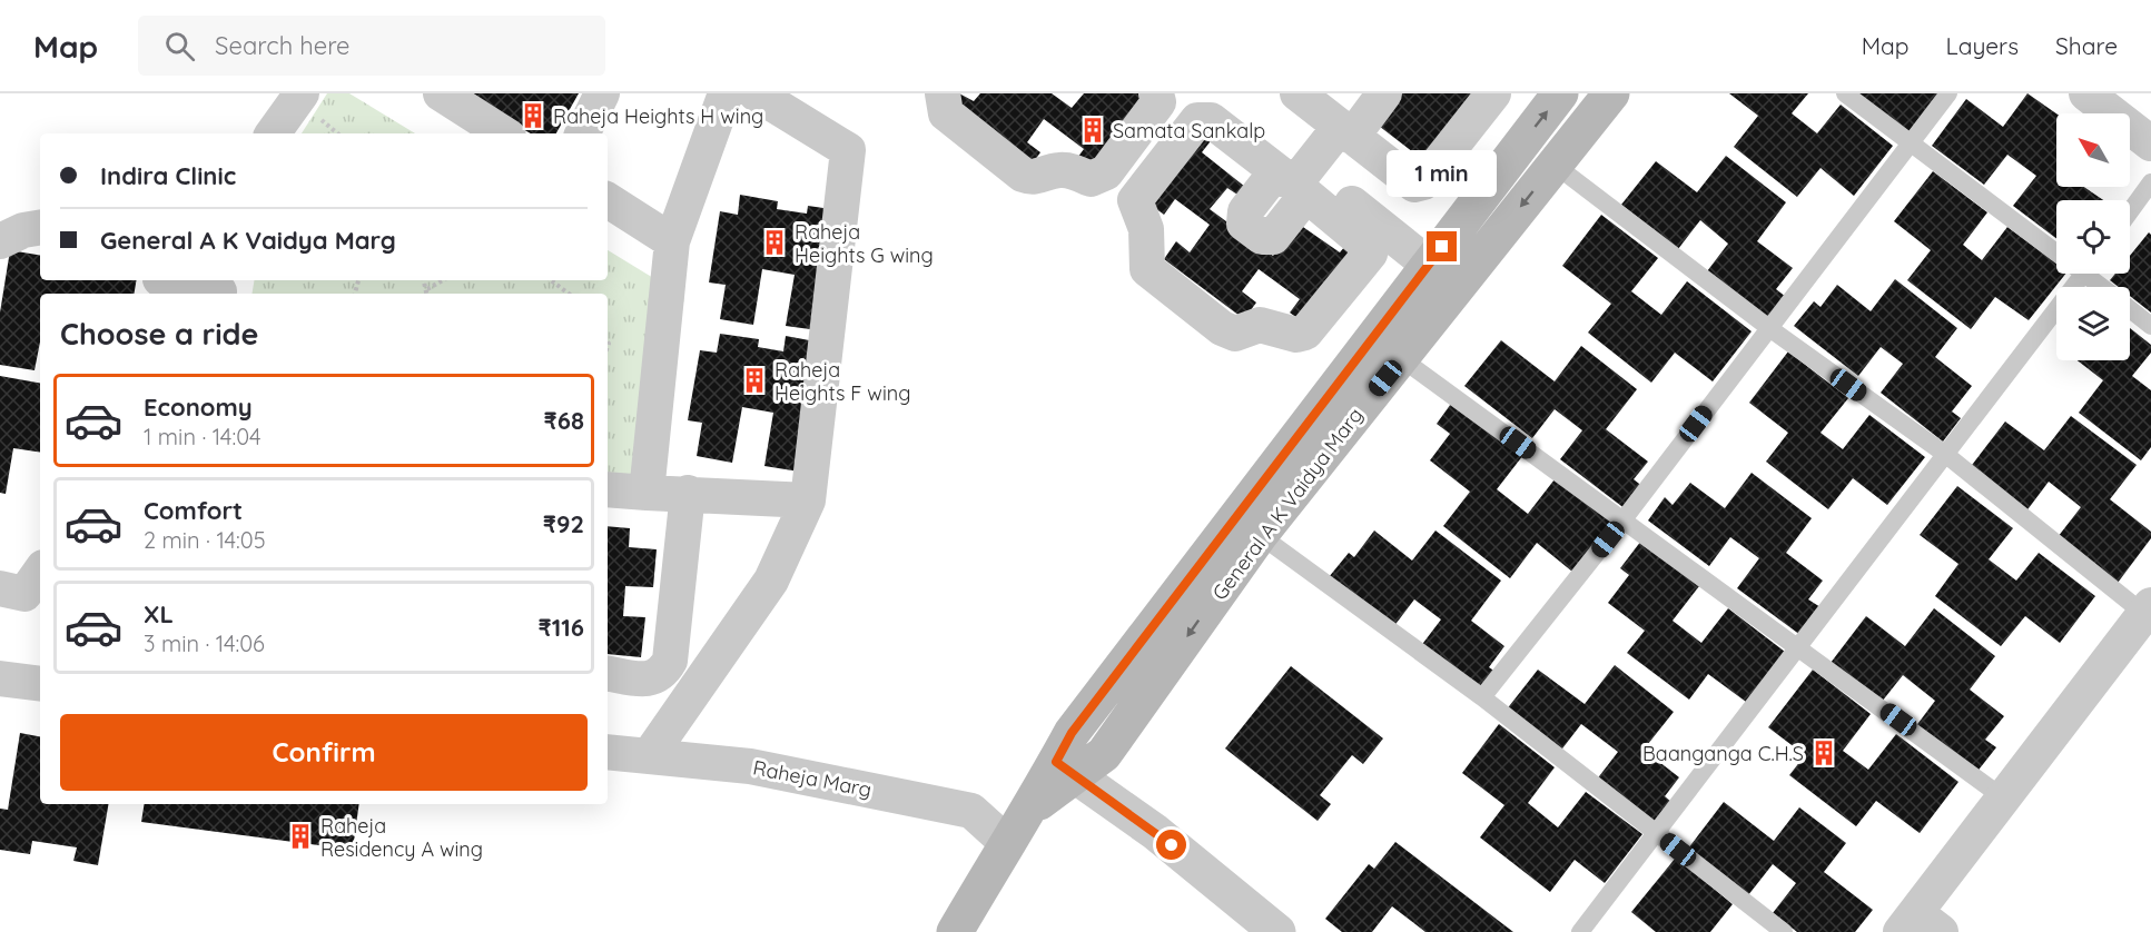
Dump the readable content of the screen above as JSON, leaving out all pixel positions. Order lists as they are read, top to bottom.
{
  "streets": {
    "main road": ["General A K Vaidya Marg"],
    "street": ["Raheja Marg"]
  },
  "crossings": [
    ["General A K Vaidya Marg", "Raheja Marg"]
  ],
  "places": {
    "building": [
      "Raheja Heights H wing",
      "Samata Sankalp",
      "Raheja Heights G wing",
      "Raheja Heights F wing",
      "Baanganga C.H.S",
      "Raheja Residency A wing"
    ]
  },
  "north": "top left",
  "page": {
    "header": "Map",
    "search": "Search here",
    "nav": ["Map", "Layers", "Share"],
    "banner": ["Indira Clinic", "General A K Vaidya Marg"],
    "bubble": "1 min",
    "heading": "Choose a ride",
    "list": [
      {
        "name": "Economy",
        "note": "1 min · 14:04",
        "value": "₹68"
      },
      {
        "name": "Comfort",
        "note": "2 min · 14:05",
        "value": "₹92"
      },
      {
        "name": "XL",
        "note": "3 min · 14:06",
        "value": "₹116"
      }
    ],
    "buttons": "Confirm"
  }
}
